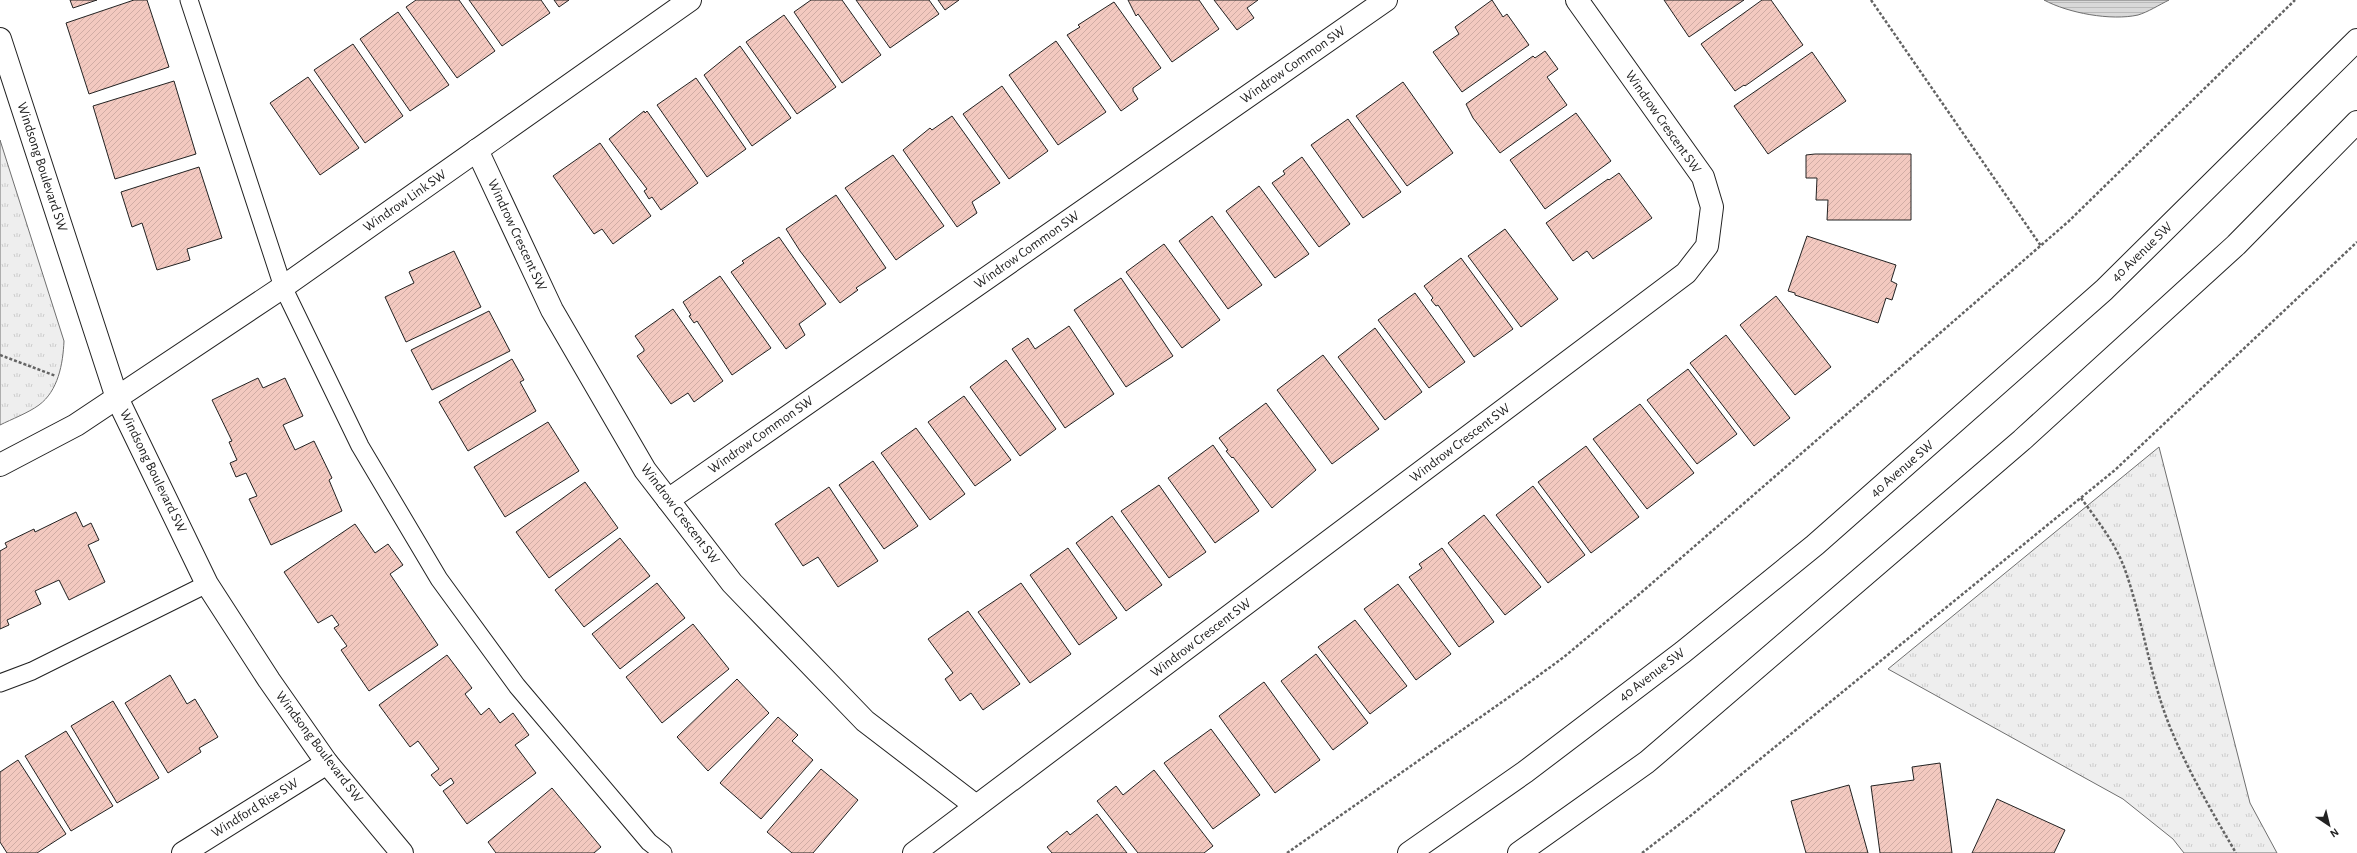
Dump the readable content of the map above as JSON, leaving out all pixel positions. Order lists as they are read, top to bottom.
{
  "streets": {
    "street": [
      "Windrow Common SW",
      "Windrow Crescent SW",
      "Windsong Boulevard SW",
      "Windrow Link SW",
      "40 Avenue SW",
      "Windford Rise SW"
    ]
  },
  "crossings": [
    ["Windrow Common SW", "Windrow Crescent SW"],
    ["Windrow Crescent SW", "Windrow Link SW"],
    ["Windsong Boulevard SW", "Windrow Link SW"],
    ["Windsong Boulevard SW", "Windford Rise SW"]
  ],
  "north": "bottom right"
}
